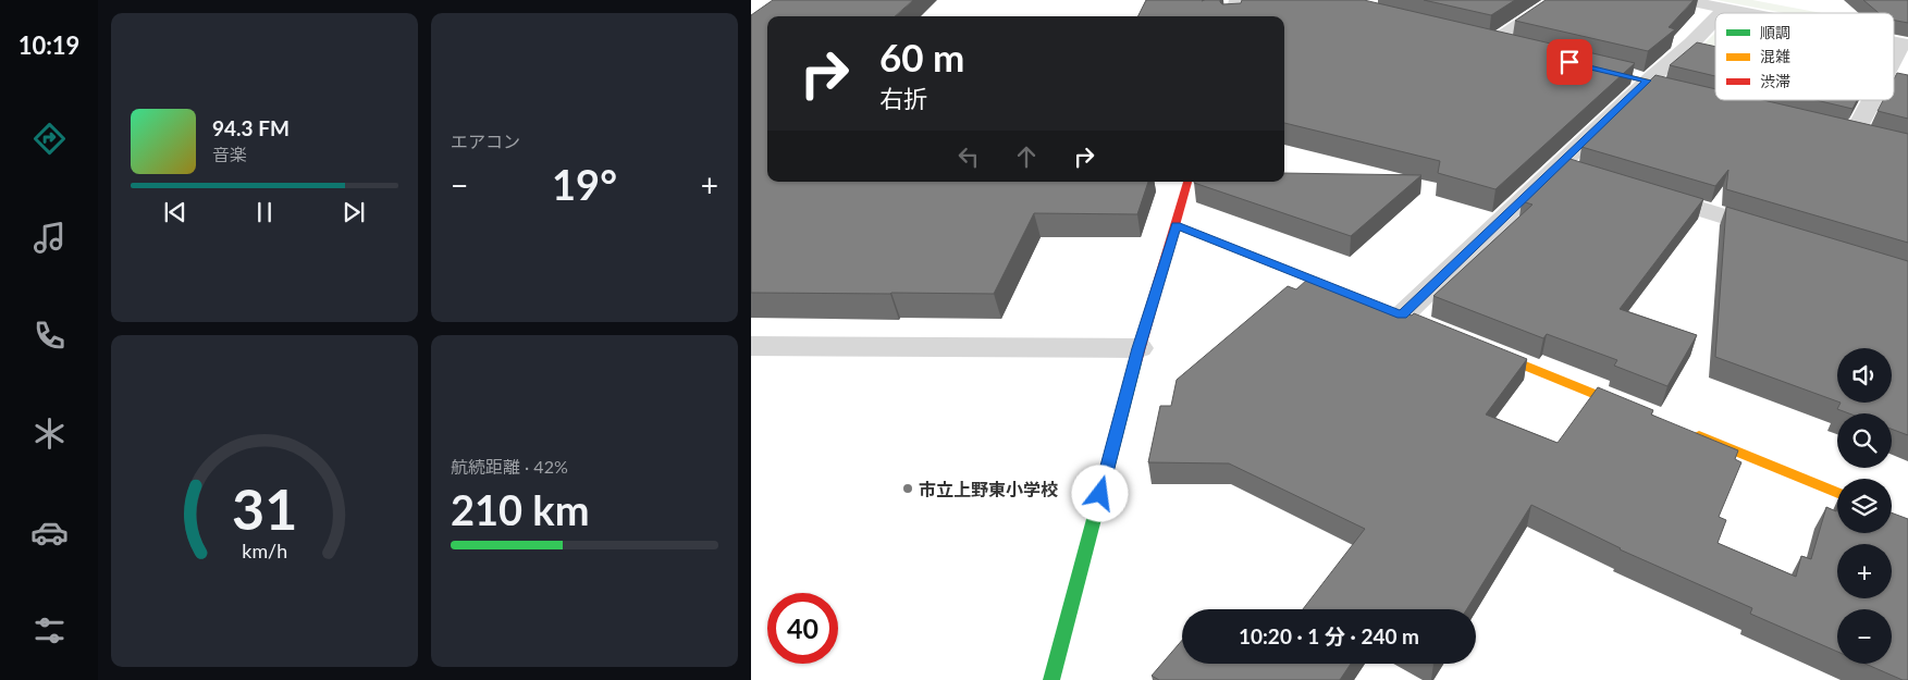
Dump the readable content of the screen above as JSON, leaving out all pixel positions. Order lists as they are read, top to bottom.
{
  "places": ["市立上野東小学校"],
  "legend": ["順調", "混雑", "渋滞"],
  "page": {
    "tabs": "10:19",
    "tile": [
      "エアコン",
      ["航続距離 · 42%", "210 km"]
    ],
    "turn": ["60 m", "右折"],
    "song": ["94.3 FM", "音楽"],
    "heat": ["−", "19°", "+"],
    "map_buttons": ["+", "−"],
    "limit": "40",
    "trip": "10:20 · 1 分 · 240 m",
    "gauge": ["31", "km/h"]
  }
}
